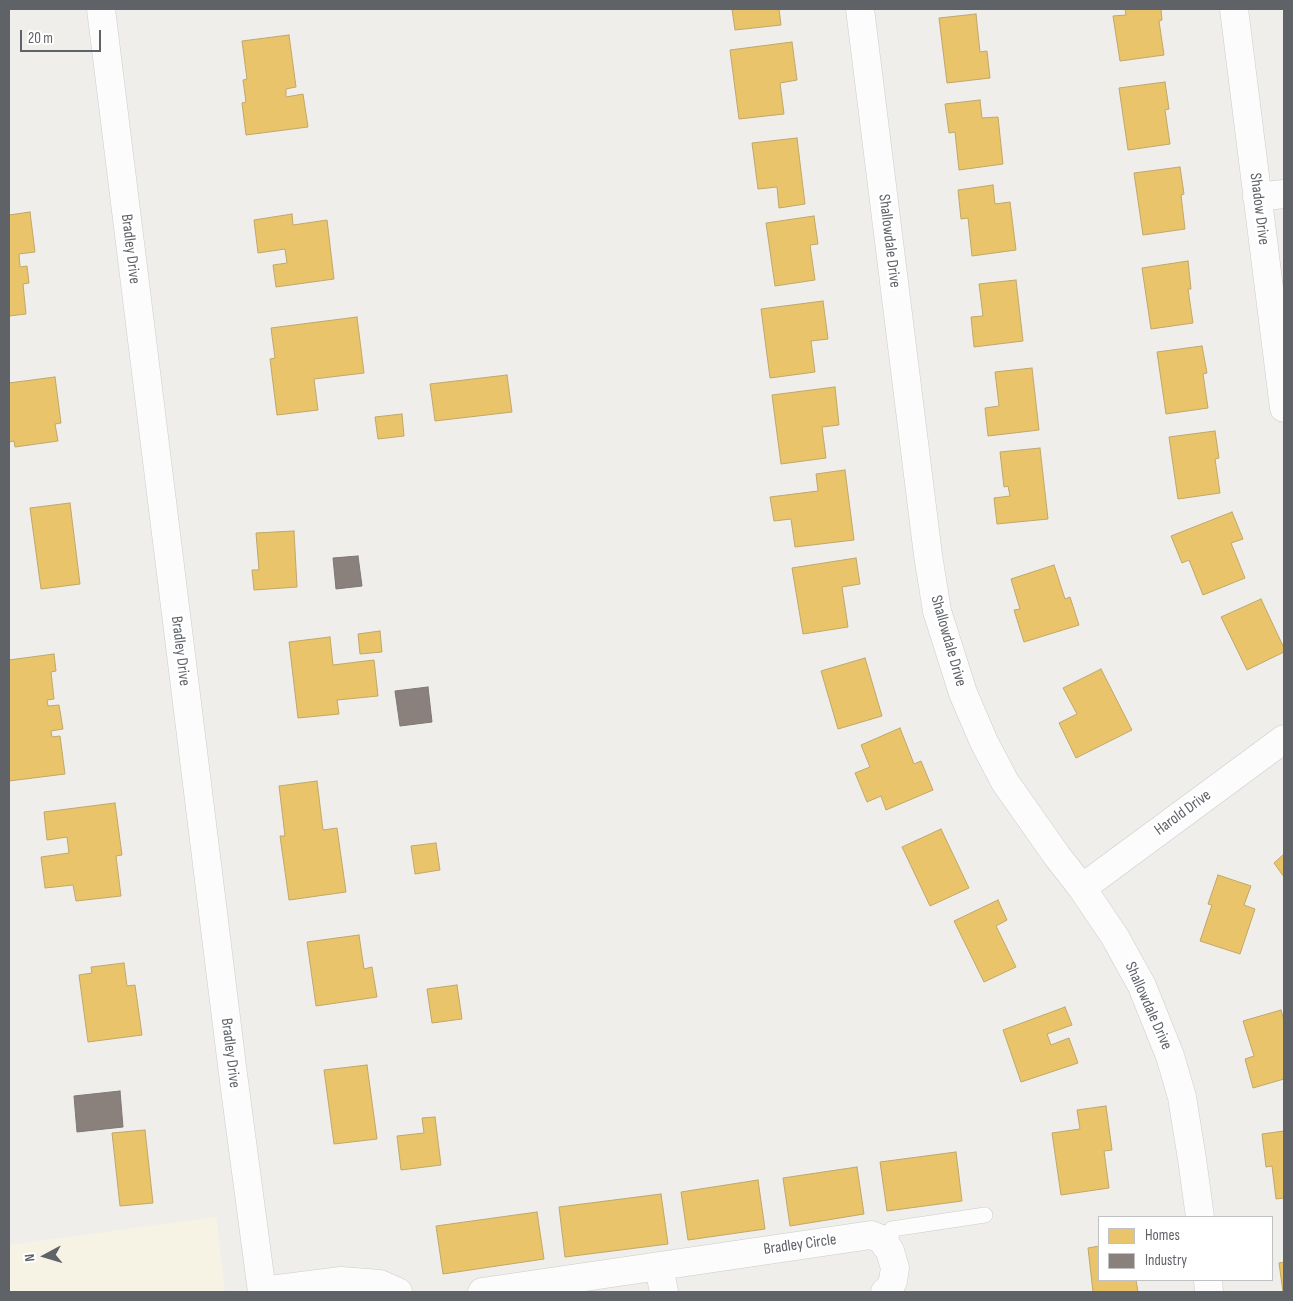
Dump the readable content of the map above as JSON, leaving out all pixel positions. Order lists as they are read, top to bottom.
{
  "streets": {
    "street": [
      "Shadow Drive",
      "Shallowdale Drive",
      "Bradley Drive",
      "Harold Drive",
      "Bradley Circle"
    ]
  },
  "crossings": [
    ["Shallowdale Drive", "Harold Drive"]
  ],
  "legend": ["Homes", "Industry"],
  "scale_bar": "20 m",
  "north": "left"
}
